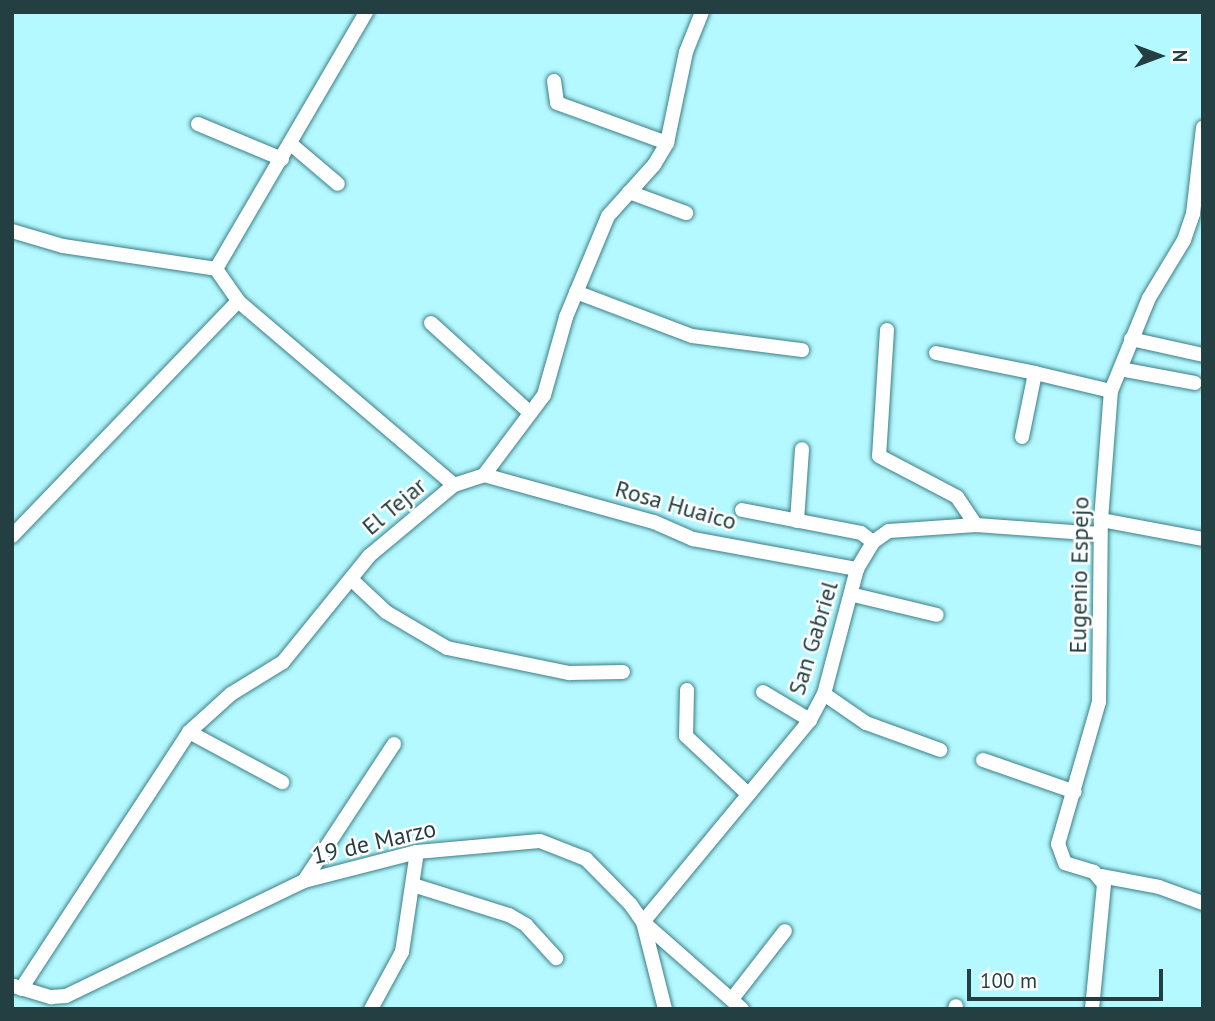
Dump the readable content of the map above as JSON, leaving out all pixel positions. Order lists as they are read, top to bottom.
{
  "streets": {
    "street": [
      "Rosa Huaico",
      "El Tejar",
      "Eugenio Espejo",
      "San Gabriel",
      "19 de Marzo"
    ]
  },
  "crossings": [
    ["Rosa Huaico", "El Tejar"],
    ["Rosa Huaico", "San Gabriel"],
    ["El Tejar", "19 de Marzo"],
    ["San Gabriel", "19 de Marzo"]
  ],
  "scale_bar": "100 m",
  "north": "right"
}
